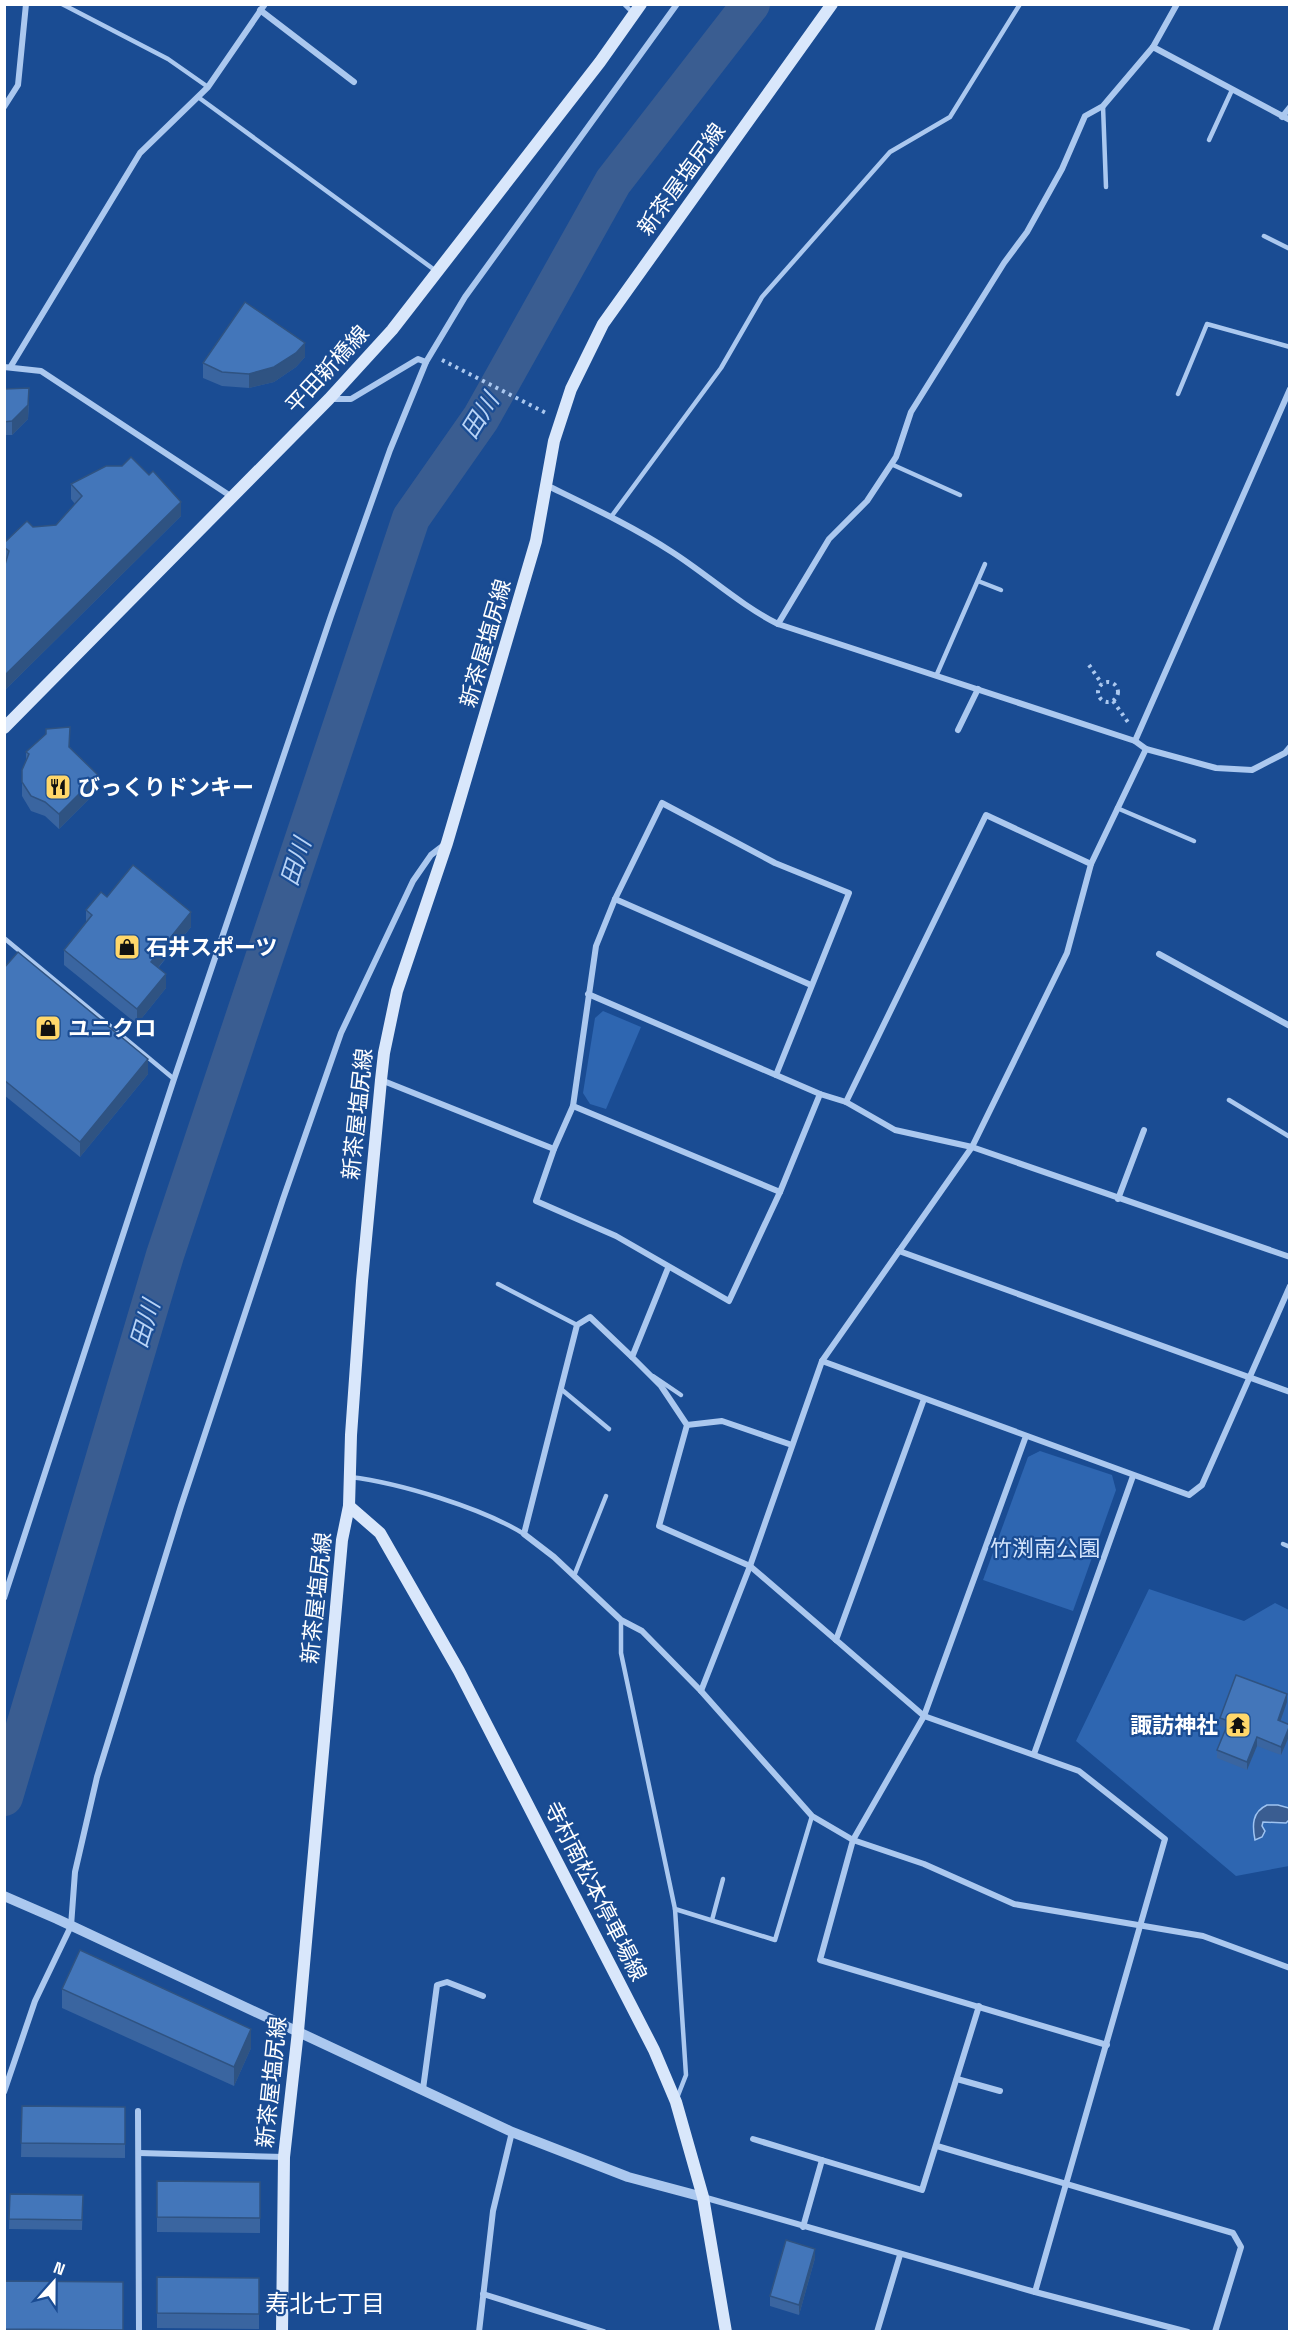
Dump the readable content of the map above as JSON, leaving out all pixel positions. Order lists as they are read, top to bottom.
{
  "streets": {
    "main road": ["新茶屋塩尻線", "平田新橋線", "寺村南松本停車場線"]
  },
  "crossings": [
    ["新茶屋塩尻線", "寺村南松本停車場線"]
  ],
  "districts": ["寿北七丁目"],
  "water": ["田川"],
  "parks": ["竹渕南公園"],
  "places": {
    "restaurant": ["びっくりドンキー"],
    "shop": ["石井スポーツ", "ユニクロ"],
    "temple": ["諏訪神社"]
  },
  "north": "top"
}
